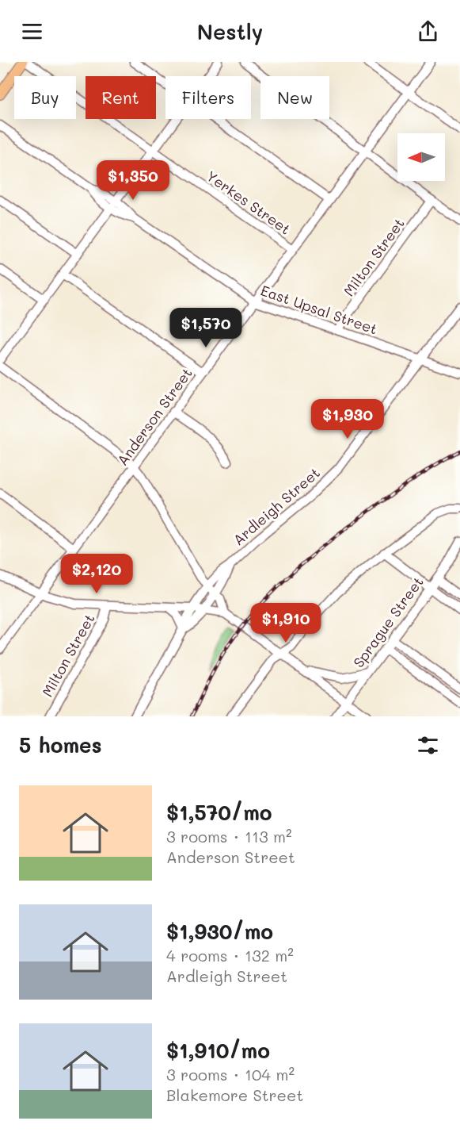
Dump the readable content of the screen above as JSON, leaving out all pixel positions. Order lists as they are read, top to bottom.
{
  "streets": {
    "street": [
      "Yerkes Street",
      "Milton Street",
      "East Upsal Street",
      "Anderson Street",
      "Ardleigh Street",
      "Sprague Street"
    ]
  },
  "crossings": [
    ["Yerkes Street", "Anderson Street"],
    ["Milton Street", "East Upsal Street"],
    ["East Upsal Street", "Anderson Street"],
    ["East Upsal Street", "Ardleigh Street"]
  ],
  "north": "left",
  "page": {
    "header": "Nestly",
    "chip": [
      "Buy",
      "Rent",
      "Filters",
      "New"
    ],
    "price": [
      "$1,350",
      "$1,570",
      "$1,930",
      "$2,120",
      "$1,910"
    ],
    "heading": "5 homes",
    "list": [
      {
        "name": "$1,570/mo",
        "note": "3 rooms · 113 m² · Anderson Street"
      },
      {
        "name": "$1,930/mo",
        "note": "4 rooms · 132 m² · Ardleigh Street"
      },
      {
        "name": "$1,910/mo",
        "note": "3 rooms · 104 m² · Blakemore Street"
      }
    ]
  }
}
